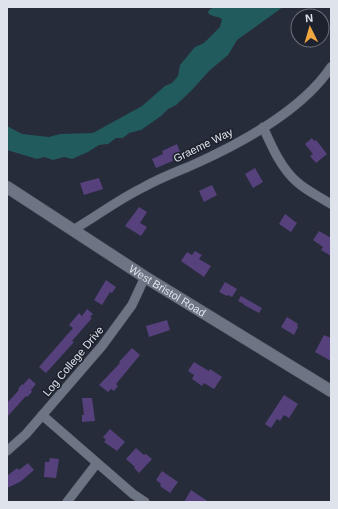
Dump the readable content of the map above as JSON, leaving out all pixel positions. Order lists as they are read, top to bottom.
{
  "streets": {
    "main road": ["West Bristol Road"],
    "street": ["Graeme Way", "Log College Drive"]
  },
  "crossings": [
    ["Graeme Way", "West Bristol Road"],
    ["West Bristol Road", "Log College Drive"]
  ],
  "north": "top"
}
